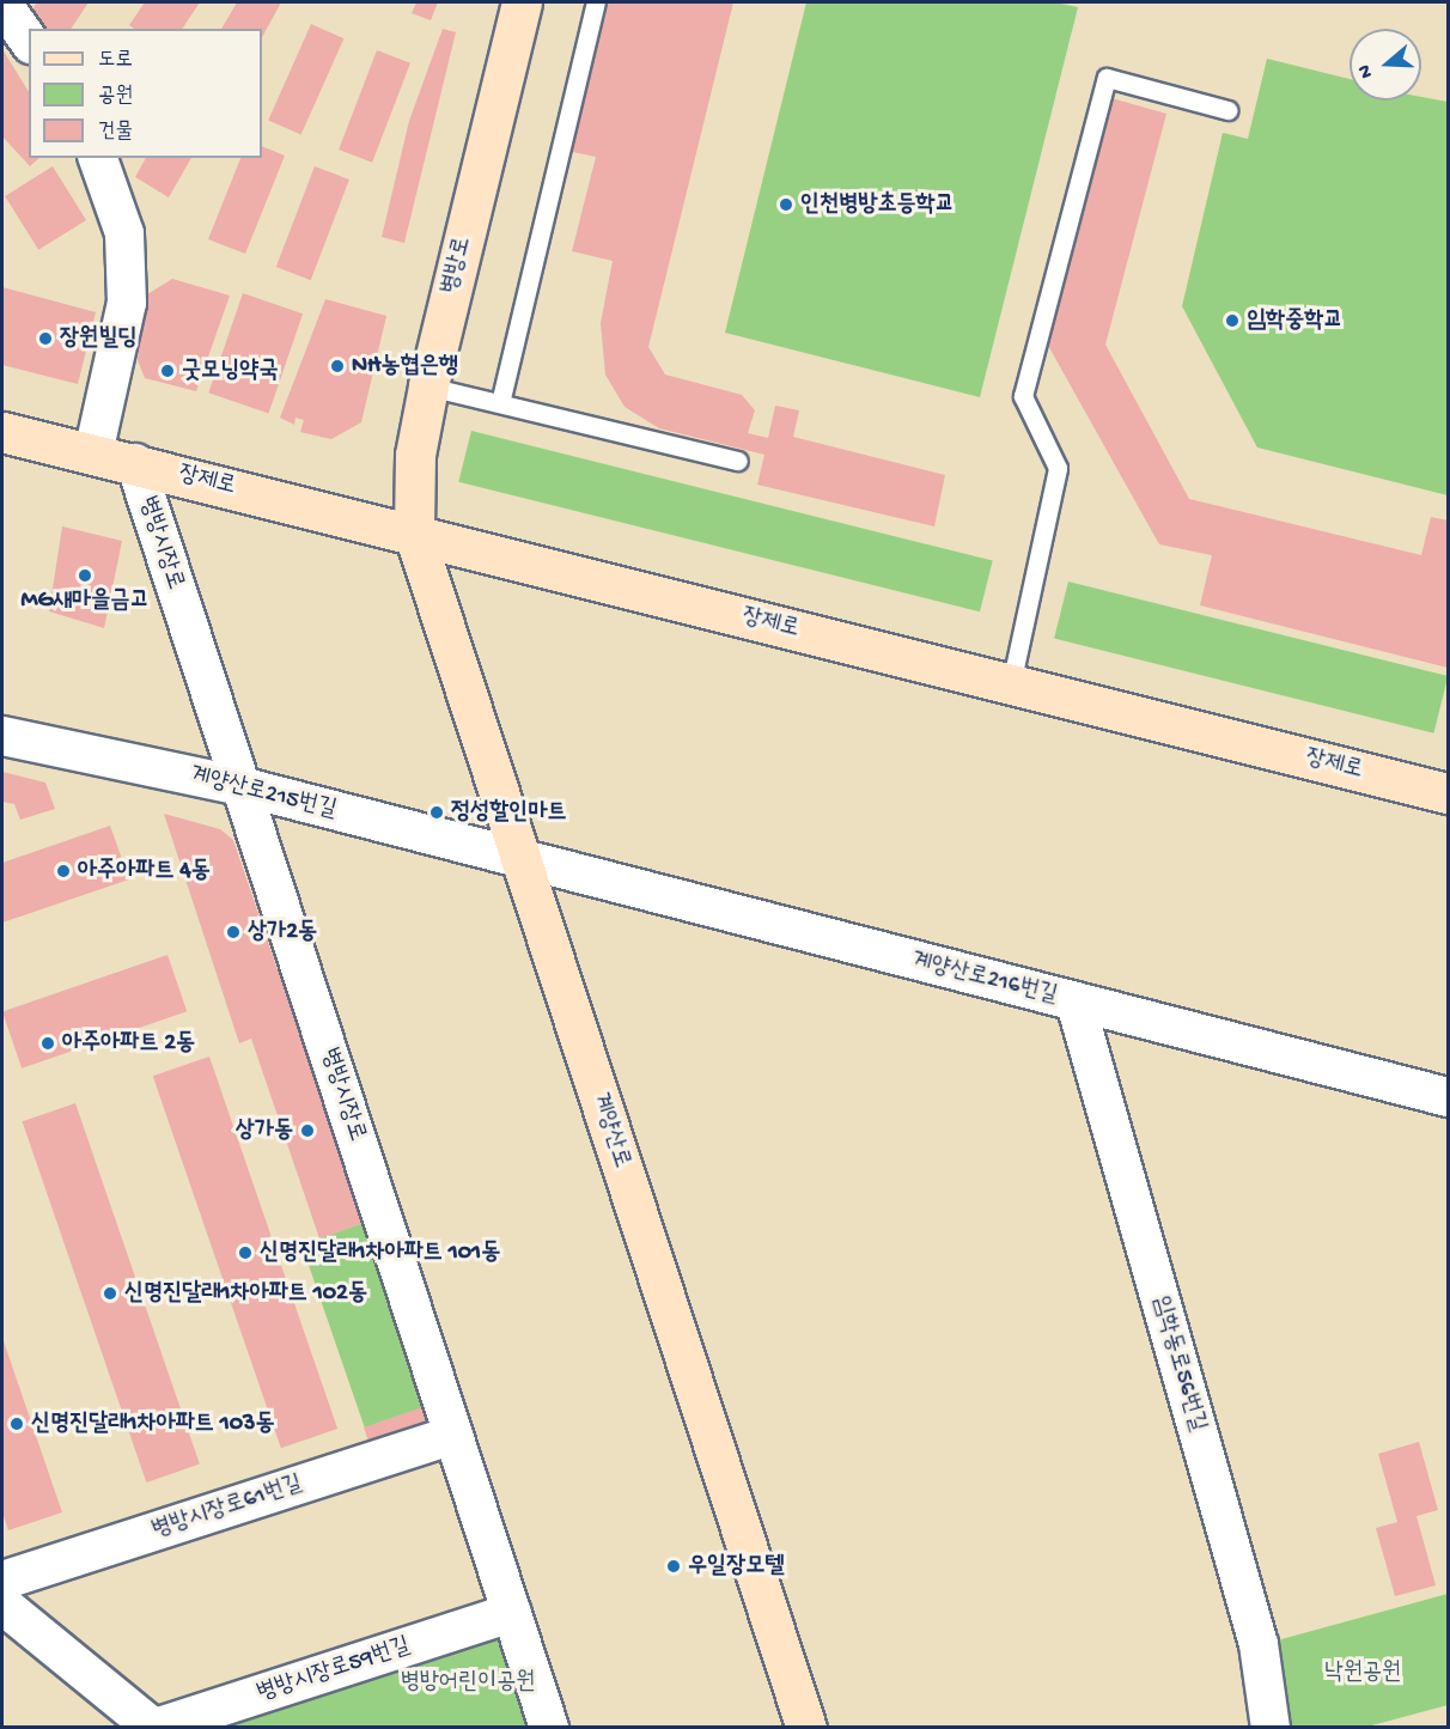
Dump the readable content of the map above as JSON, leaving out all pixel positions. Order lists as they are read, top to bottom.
{
  "streets": {
    "street": [
      "병방로",
      "장제로",
      "병방시장로",
      "계양산로215번길",
      "계양산로216번길",
      "계양산로",
      "임학동로56번길",
      "병방시장로61번길",
      "병방시장로59번길"
    ]
  },
  "crossings": [
    ["병방로", "장제로"],
    ["병방로", "계양산로"],
    ["장제로", "병방시장로"],
    ["장제로", "계양산로"],
    ["병방시장로", "계양산로215번길"],
    ["병방시장로", "병방시장로61번길"],
    ["병방시장로", "병방시장로59번길"],
    ["계양산로215번길", "계양산로216번길"],
    ["계양산로215번길", "계양산로"],
    ["계양산로216번길", "계양산로"],
    ["계양산로216번길", "임학동로56번길"]
  ],
  "parks": ["낙원공원", "병방어린이공원"],
  "places": [
    "인천병방초등학교",
    "임학중학교",
    "장원빌딩",
    "NH농협은행",
    "굿모닝약국",
    "MG새마을금고",
    "정성할인마트",
    "아주아파트 4동",
    "상가2동",
    "아주아파트 2동",
    "상가동",
    "신명진달래1차아파트 101동",
    "신명진달래1차아파트 102동",
    "신명진달래1차아파트 103동",
    "우일장모텔"
  ],
  "legend": ["도로", "공원", "건물"],
  "north": "left"
}
